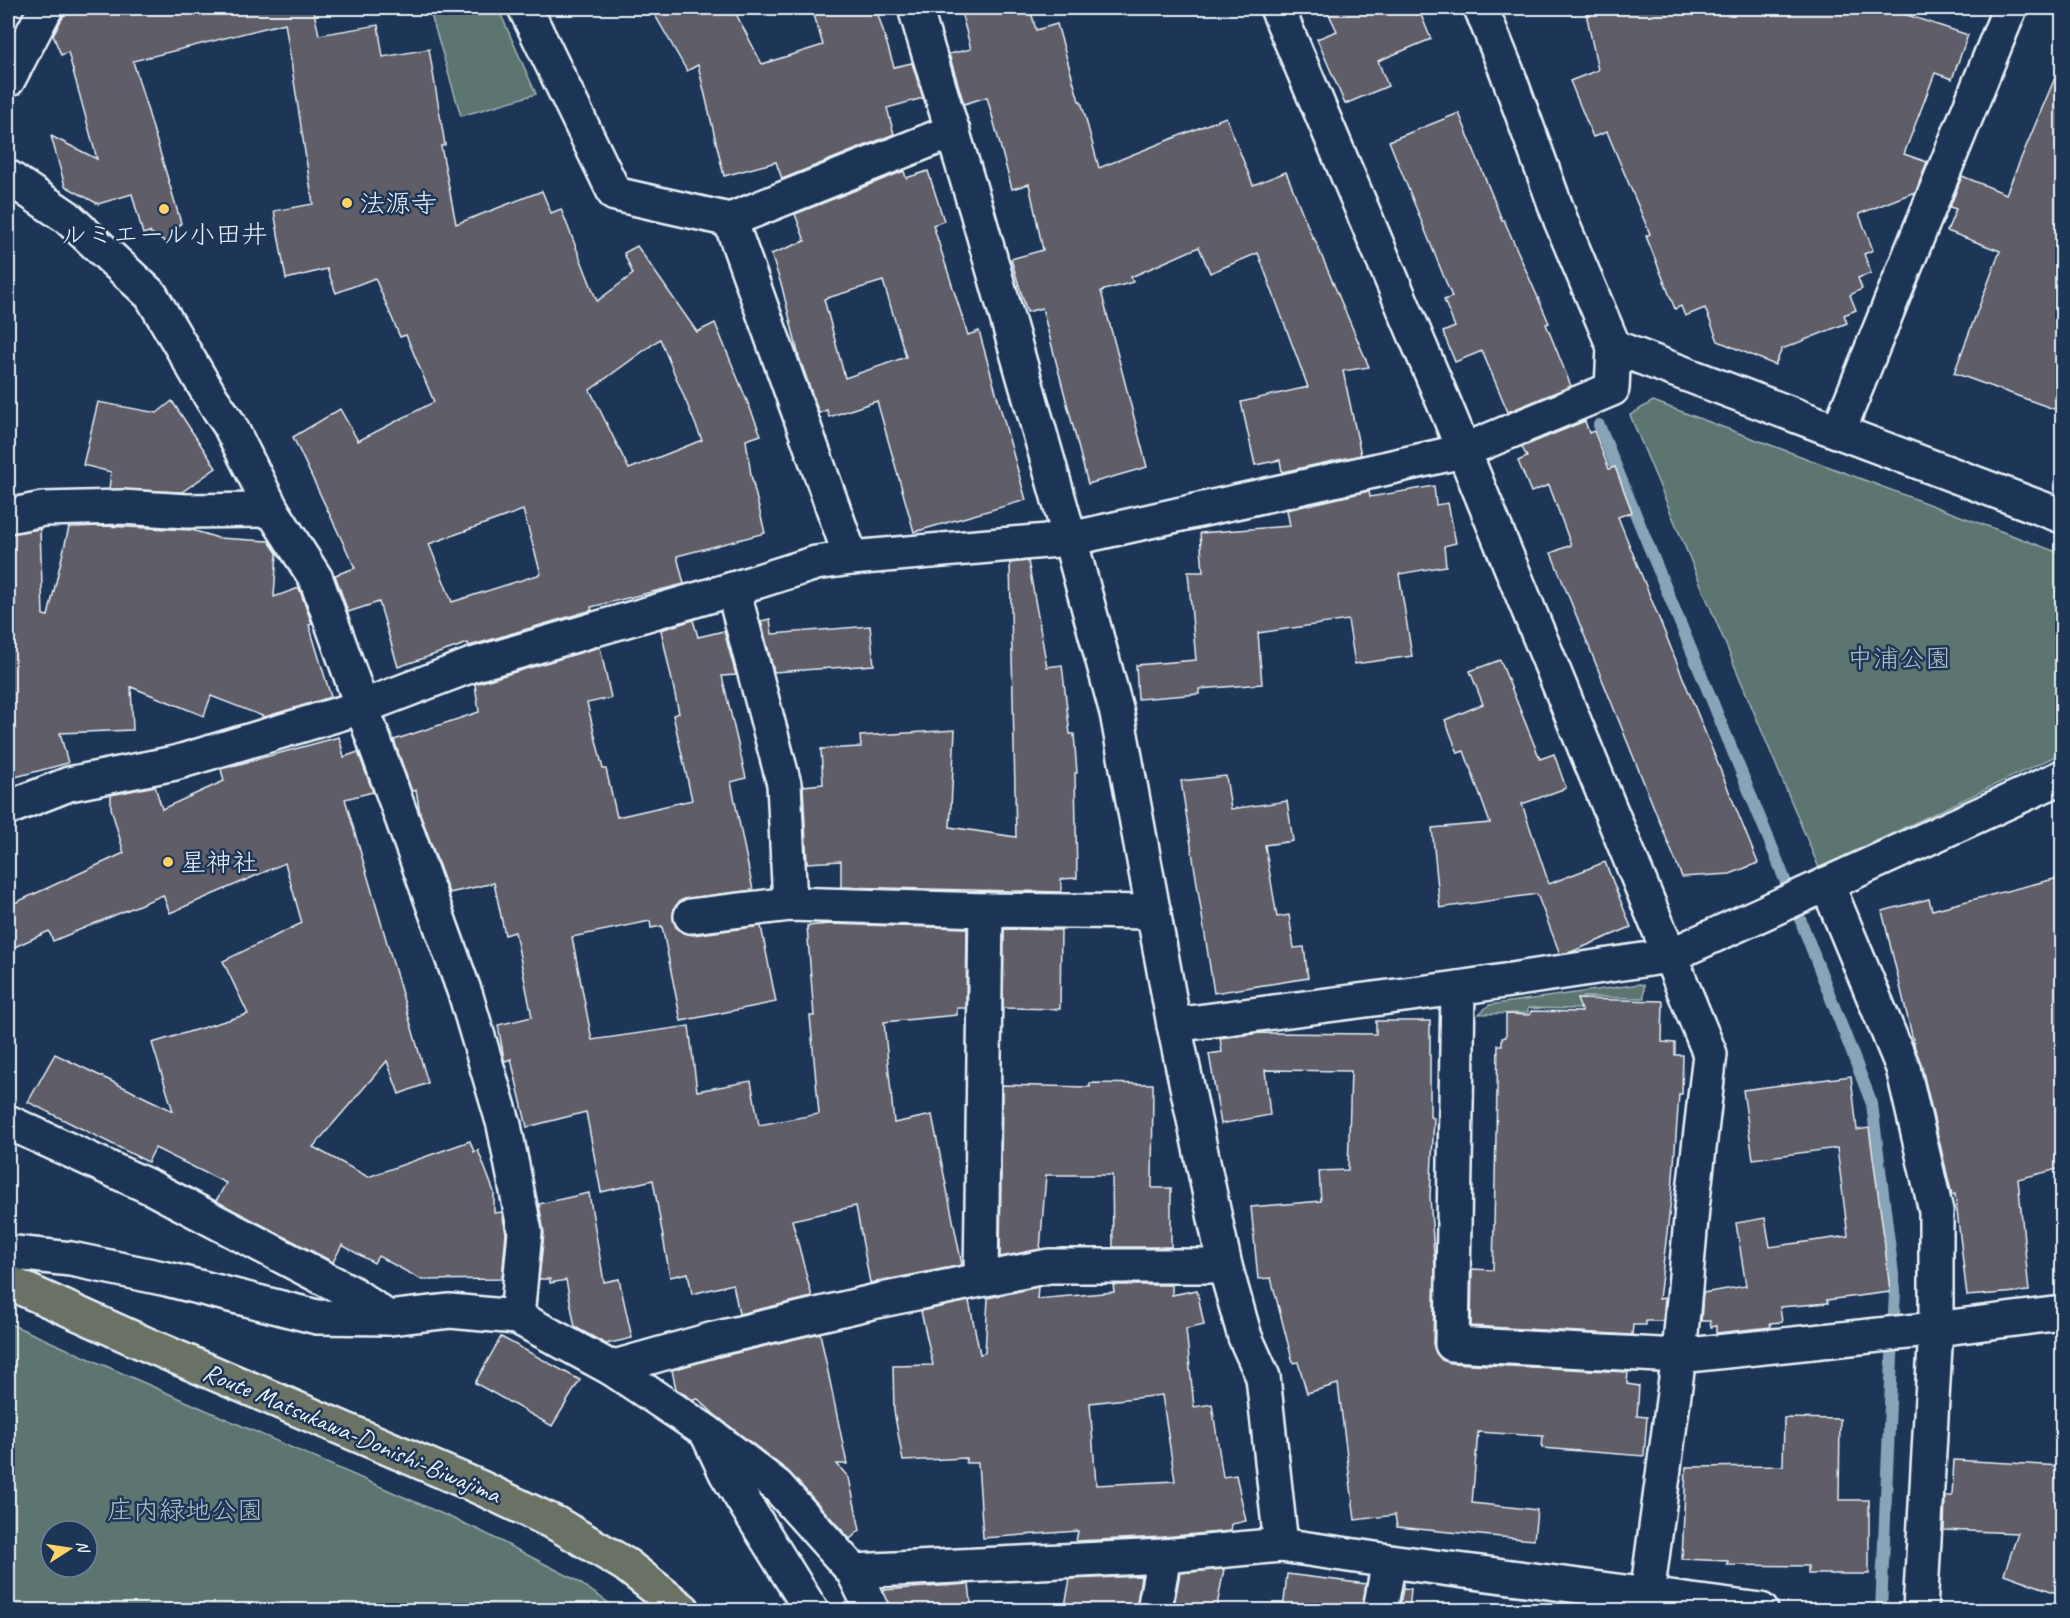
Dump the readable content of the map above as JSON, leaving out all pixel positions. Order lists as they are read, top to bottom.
{
  "streets": {
    "main road": ["Route Matsukawa-Donishi-Biwajima"]
  },
  "parks": ["中浦公園", "庄内緑地公園"],
  "places": ["法源寺", "ルミエール小田井", "星神社"],
  "north": "right"
}
